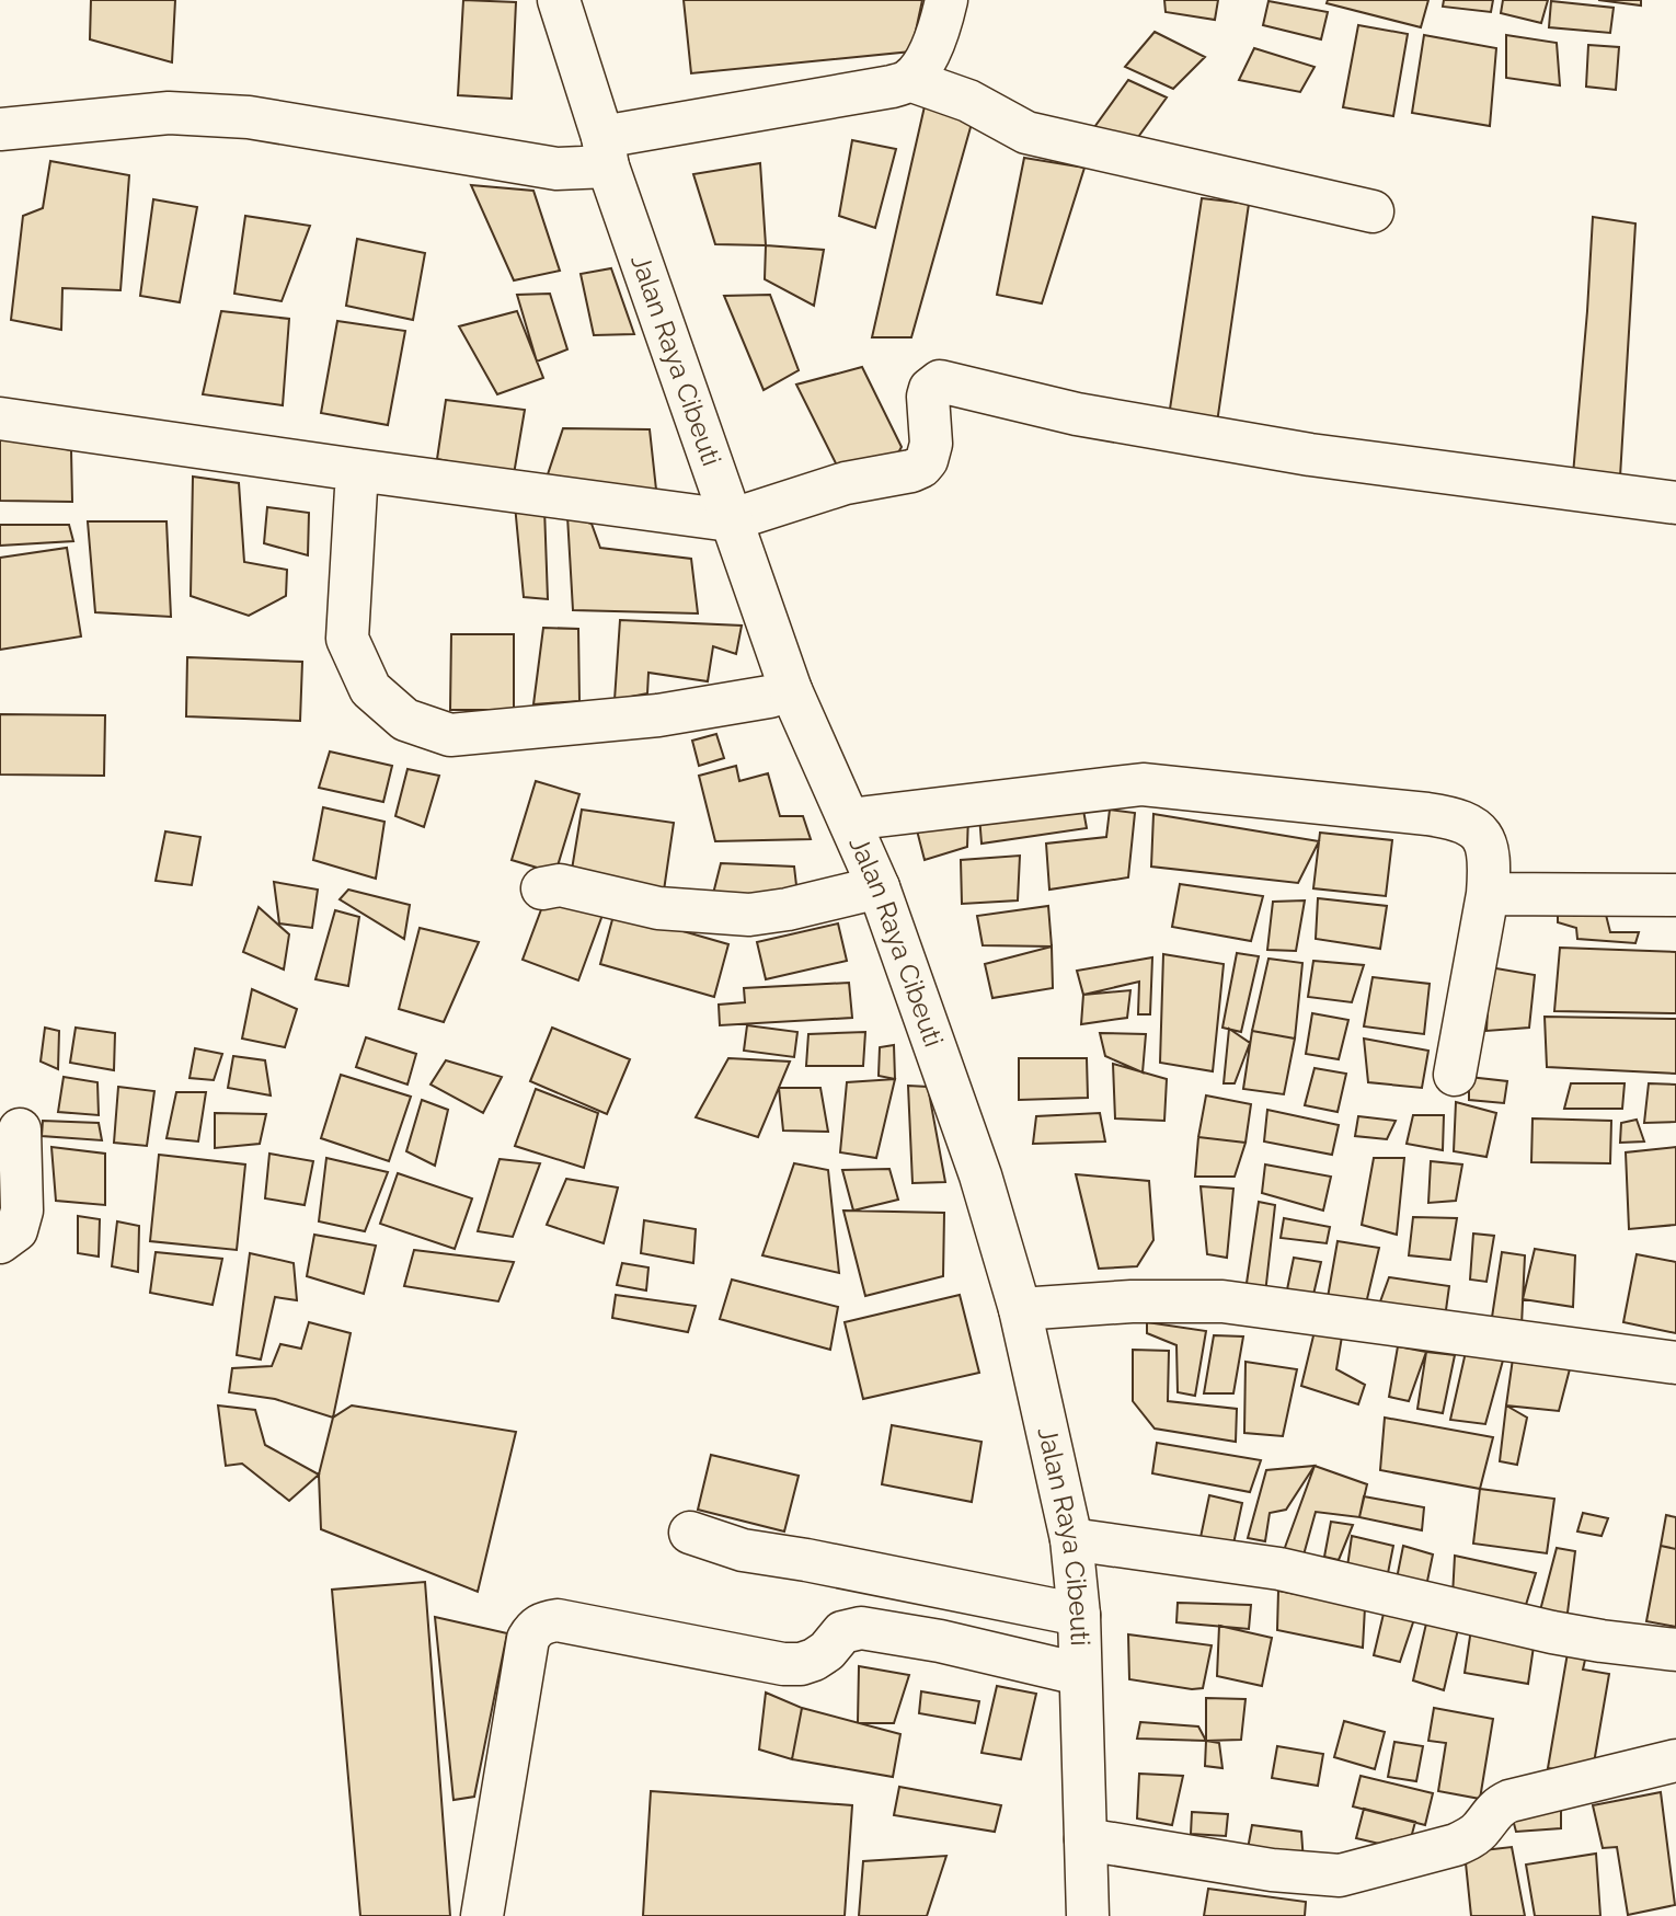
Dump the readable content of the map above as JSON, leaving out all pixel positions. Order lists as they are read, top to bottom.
{
  "streets": {
    "street": ["Jalan Raya Cibeuti"]
  }
}
